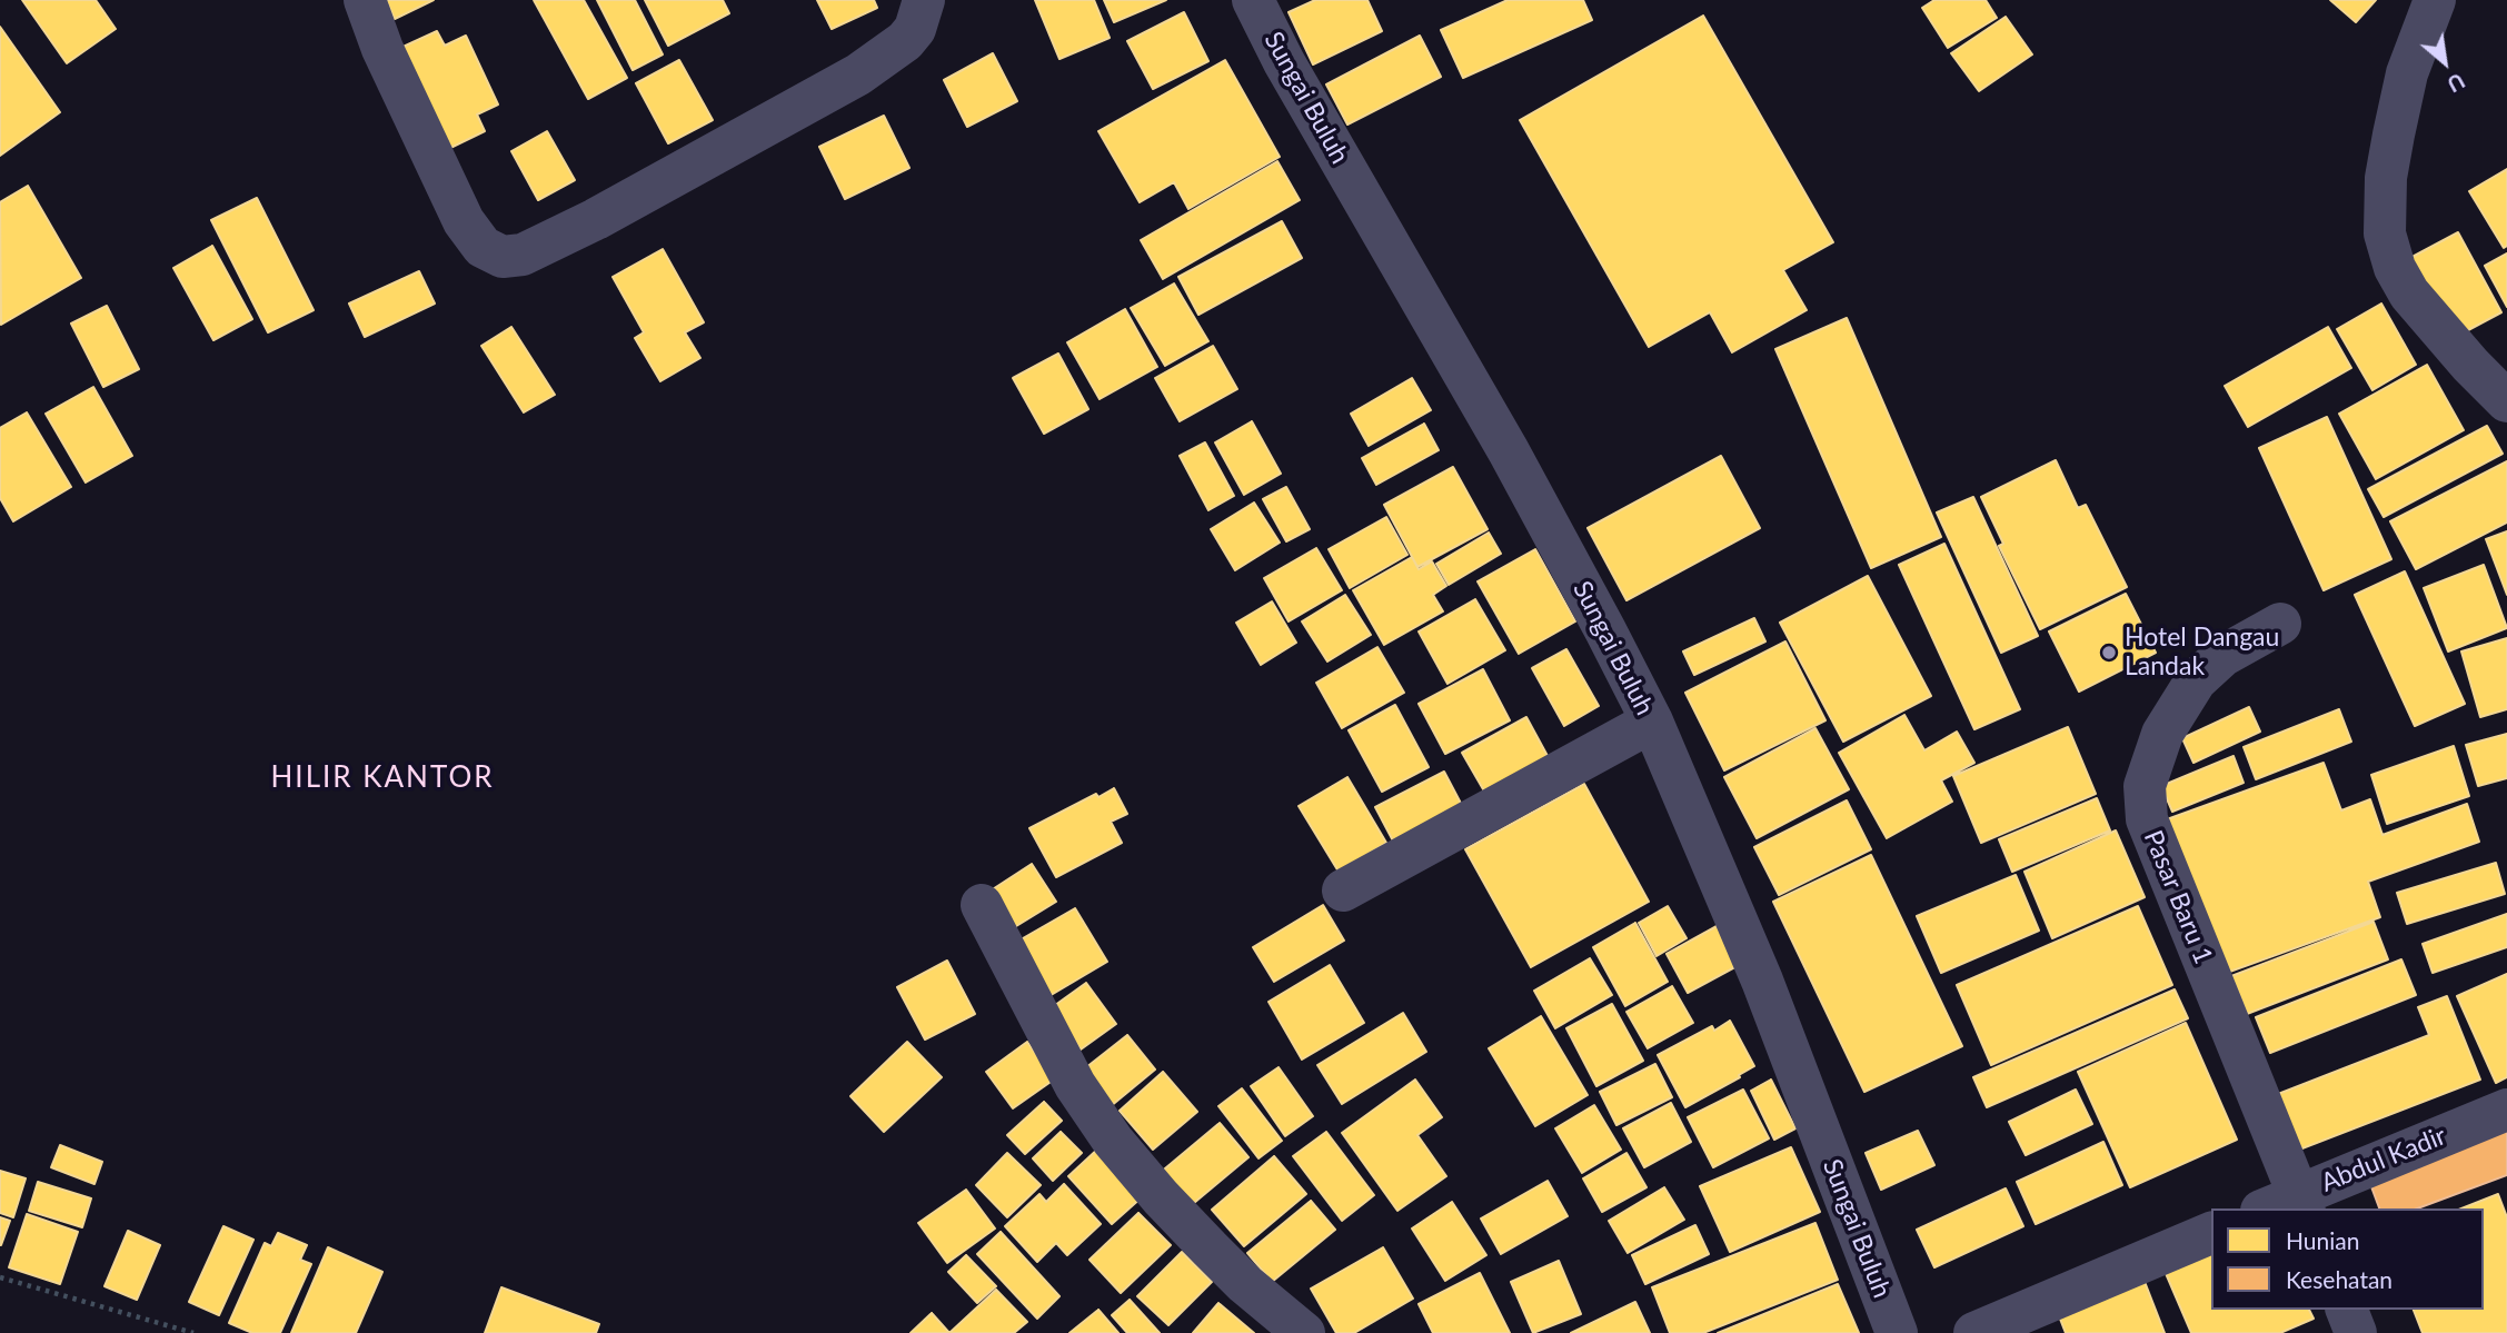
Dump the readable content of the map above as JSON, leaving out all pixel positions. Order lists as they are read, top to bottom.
{
  "streets": {
    "street": ["Sungai Buluh", "Pasar Baru 1", "Abdul Kadir"]
  },
  "crossings": [
    ["Pasar Baru 1", "Abdul Kadir"]
  ],
  "districts": ["HILIR KANTOR"],
  "places": ["Hotel Dangau Landak"],
  "legend": ["Hunian", "Kesehatan"],
  "north": "bottom right"
}
